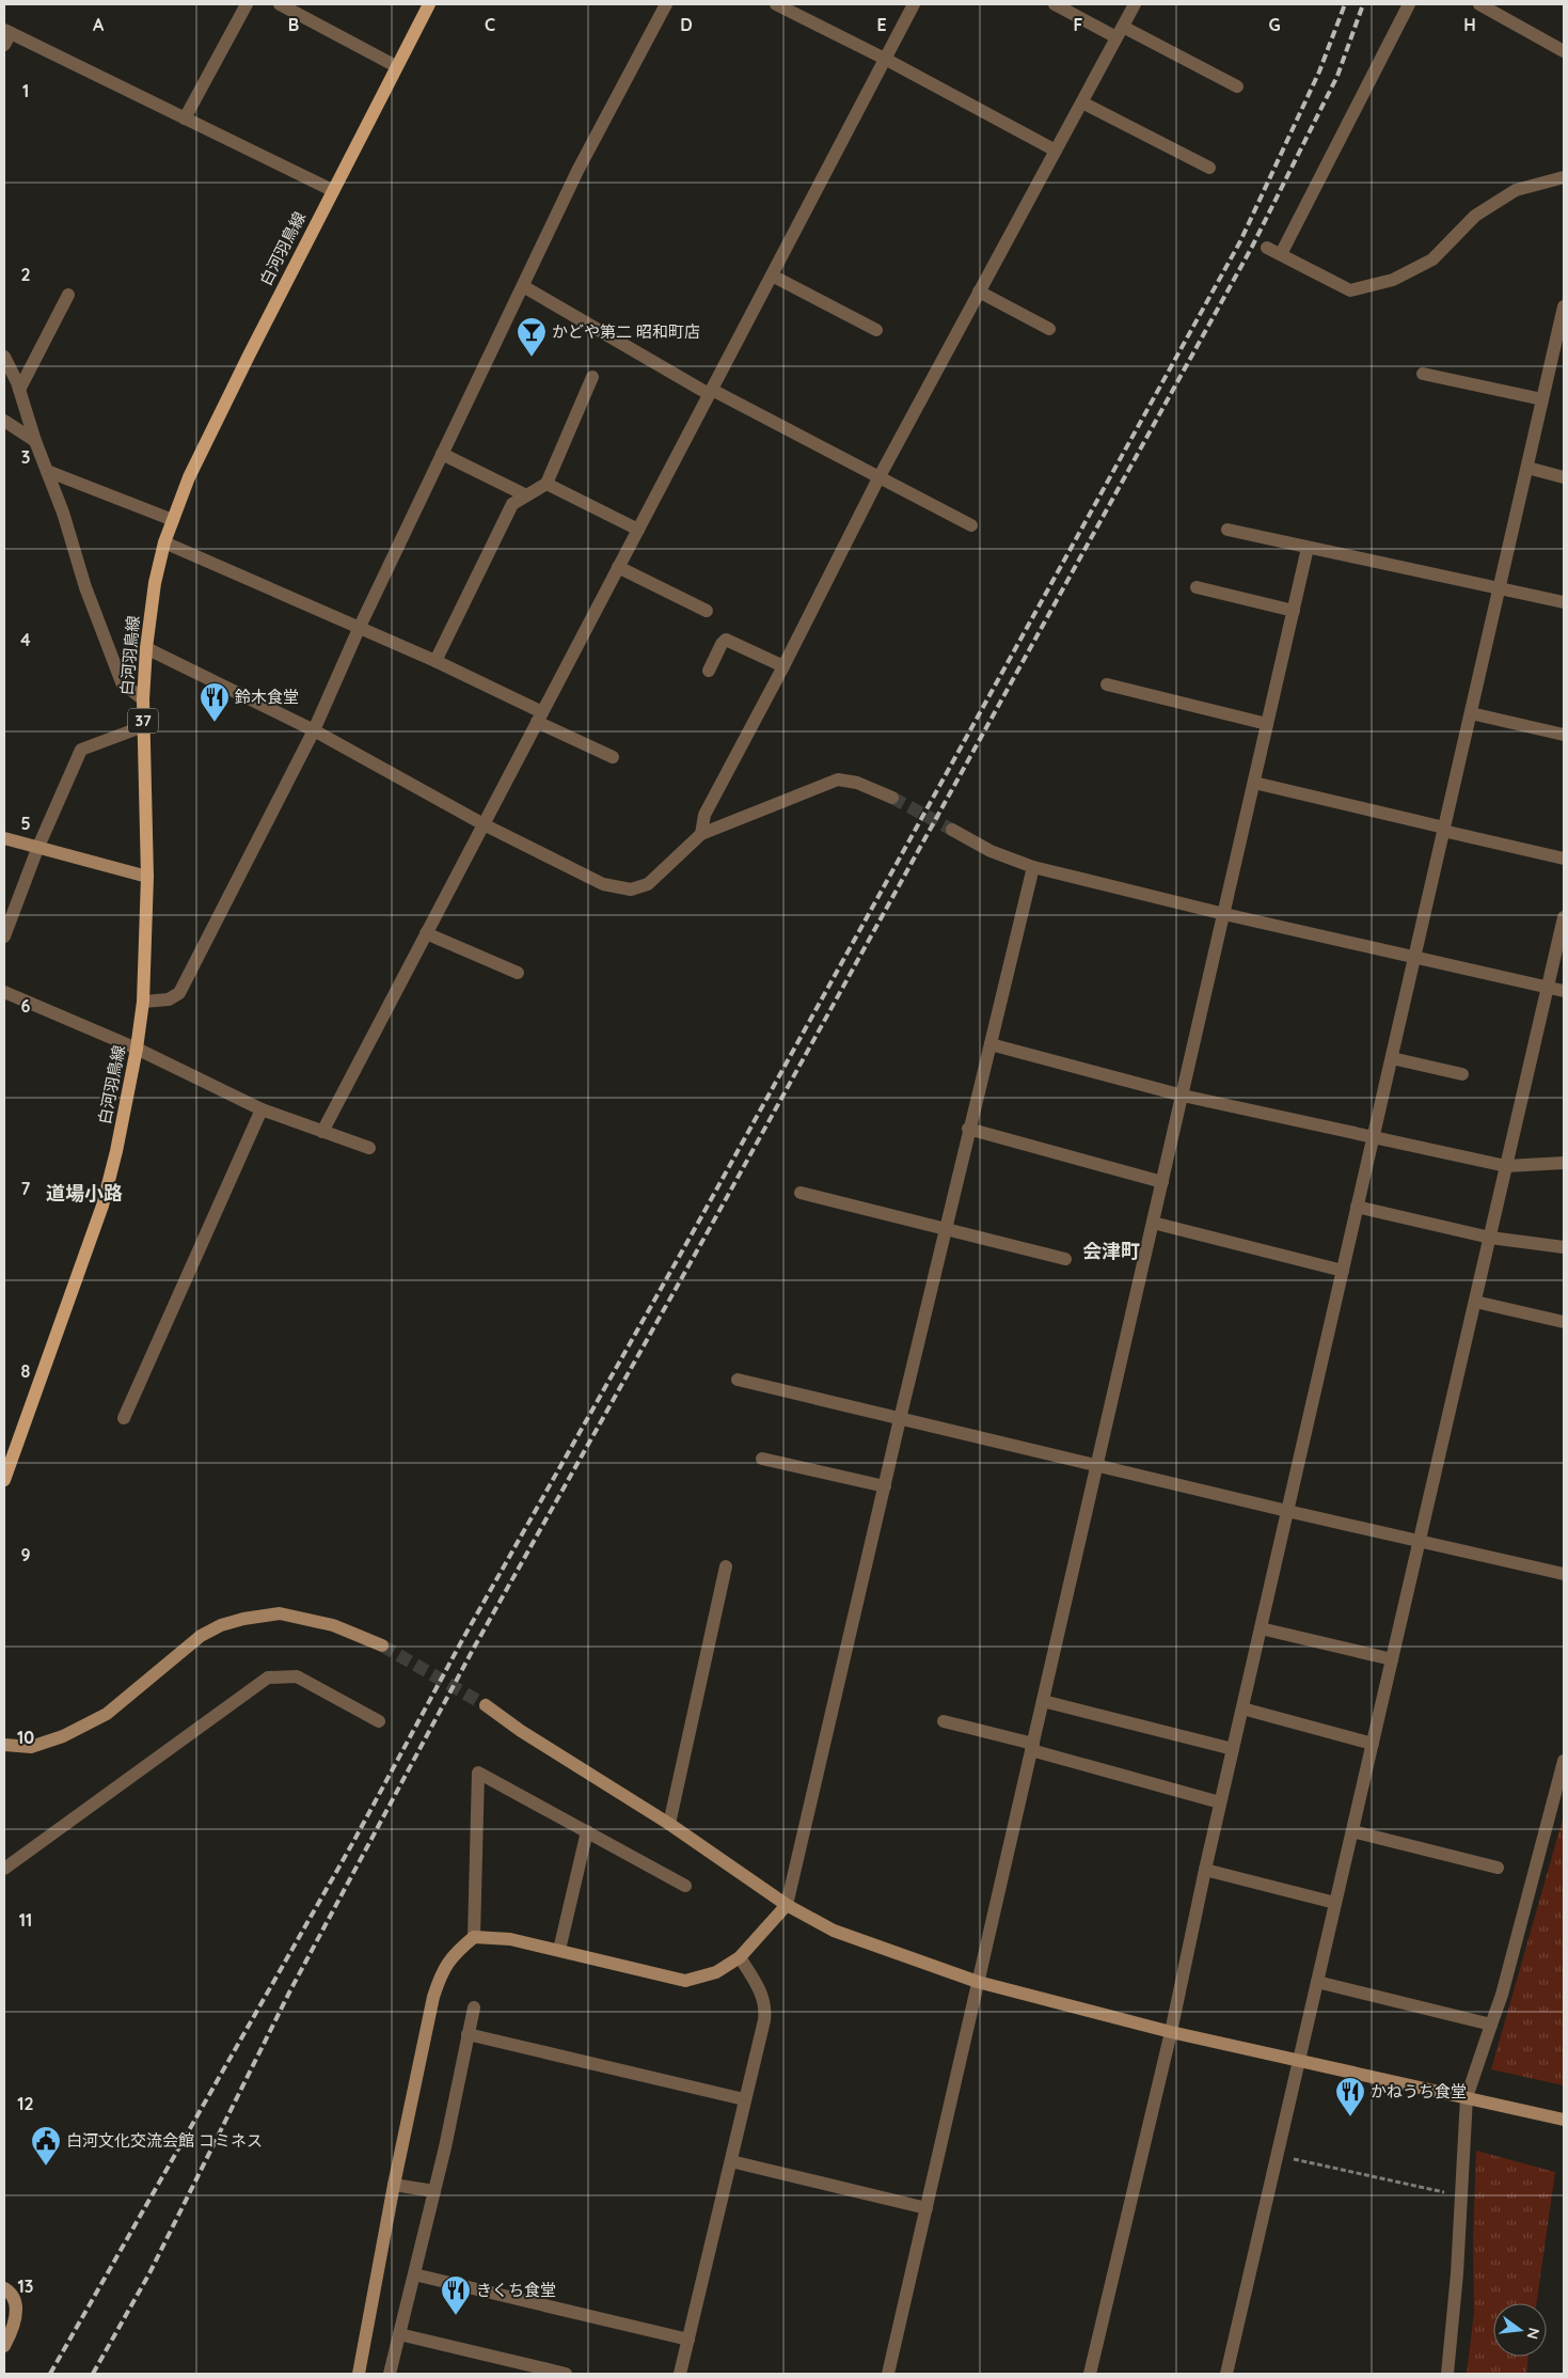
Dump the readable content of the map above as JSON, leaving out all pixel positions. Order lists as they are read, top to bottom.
{
  "streets": {
    "main road": ["白河羽鳥線", "37"]
  },
  "districts": ["道場小路", "会津町"],
  "places": {
    "bar": ["かどや第二 昭和町店"],
    "restaurant": ["鈴木食堂", "かねうち食堂", "きくち食堂"],
    "public building": ["白河文化交流会館 コミネス"]
  },
  "north": "right",
  "grid": {
    "columns": [
      "A",
      "B",
      "C",
      "D",
      "E",
      "F",
      "G",
      "H"
    ],
    "rows": [
      "1",
      "2",
      "3",
      "4",
      "5",
      "6",
      "7",
      "8",
      "9",
      "10",
      "11",
      "12",
      "13"
    ]
  }
}
